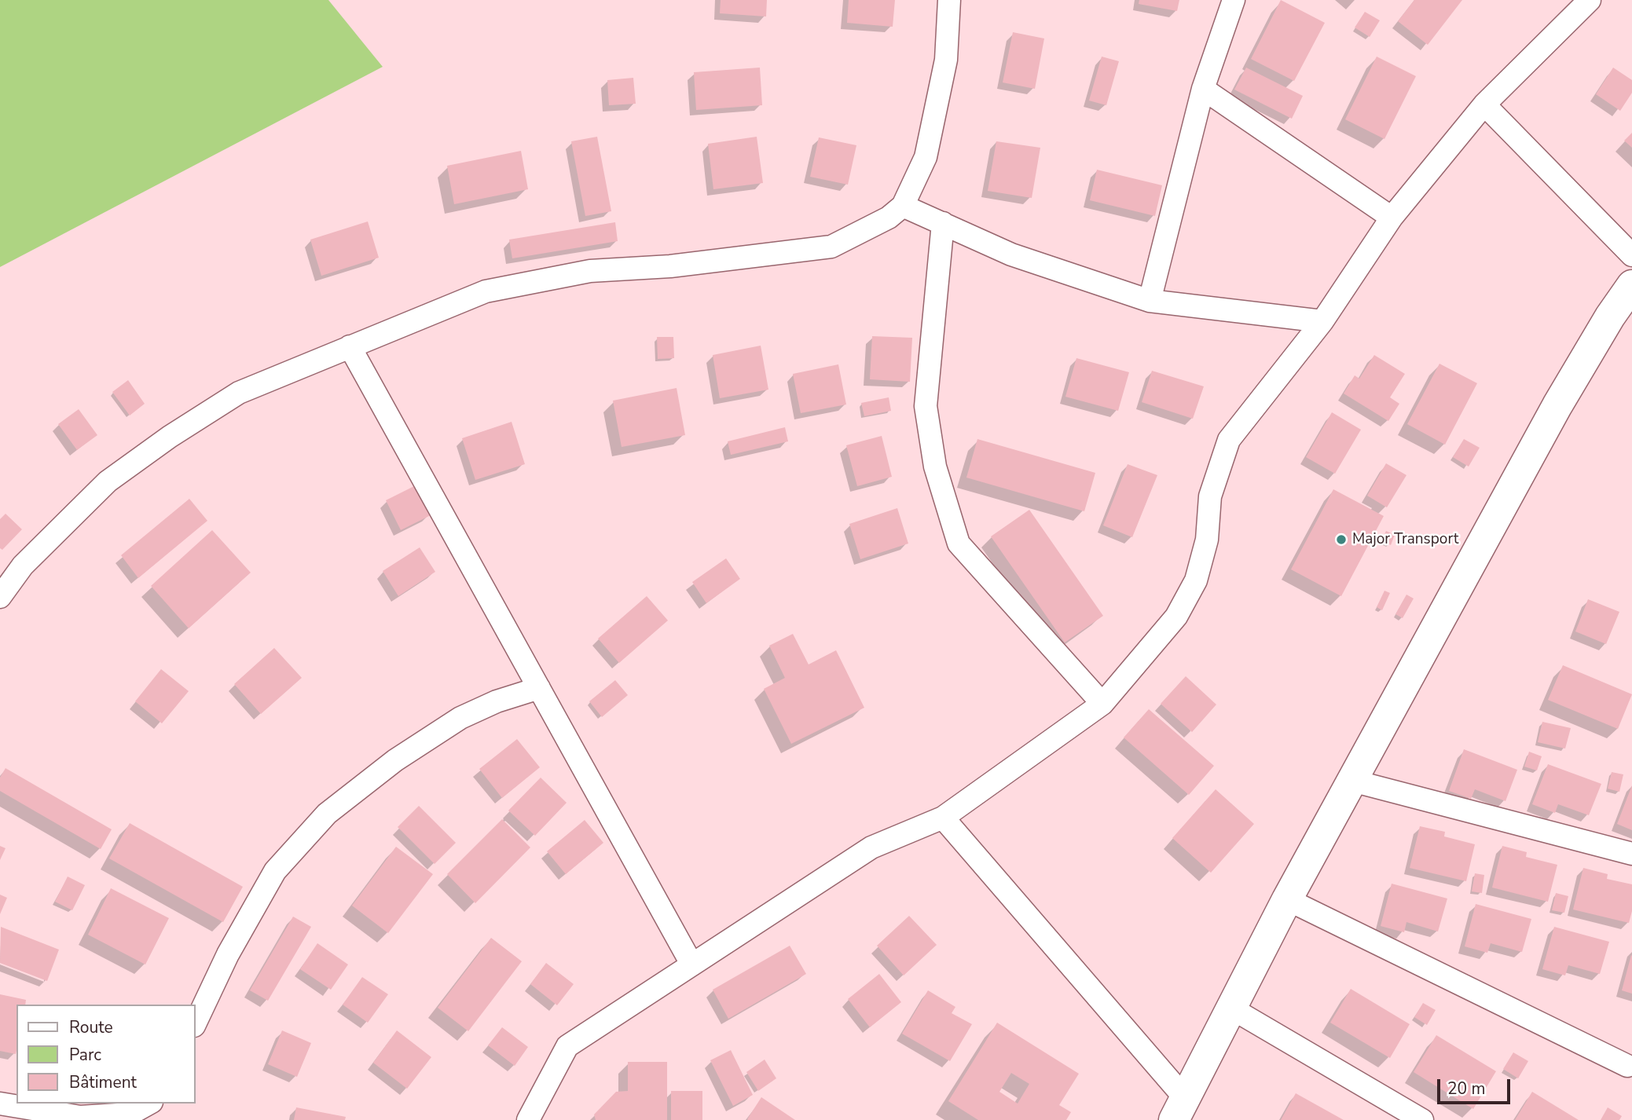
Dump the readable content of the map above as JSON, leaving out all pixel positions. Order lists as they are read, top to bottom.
{
  "places": ["Major Transport"],
  "legend": ["Route", "Parc", "Bâtiment"],
  "scale_bar": "20 m"
}
